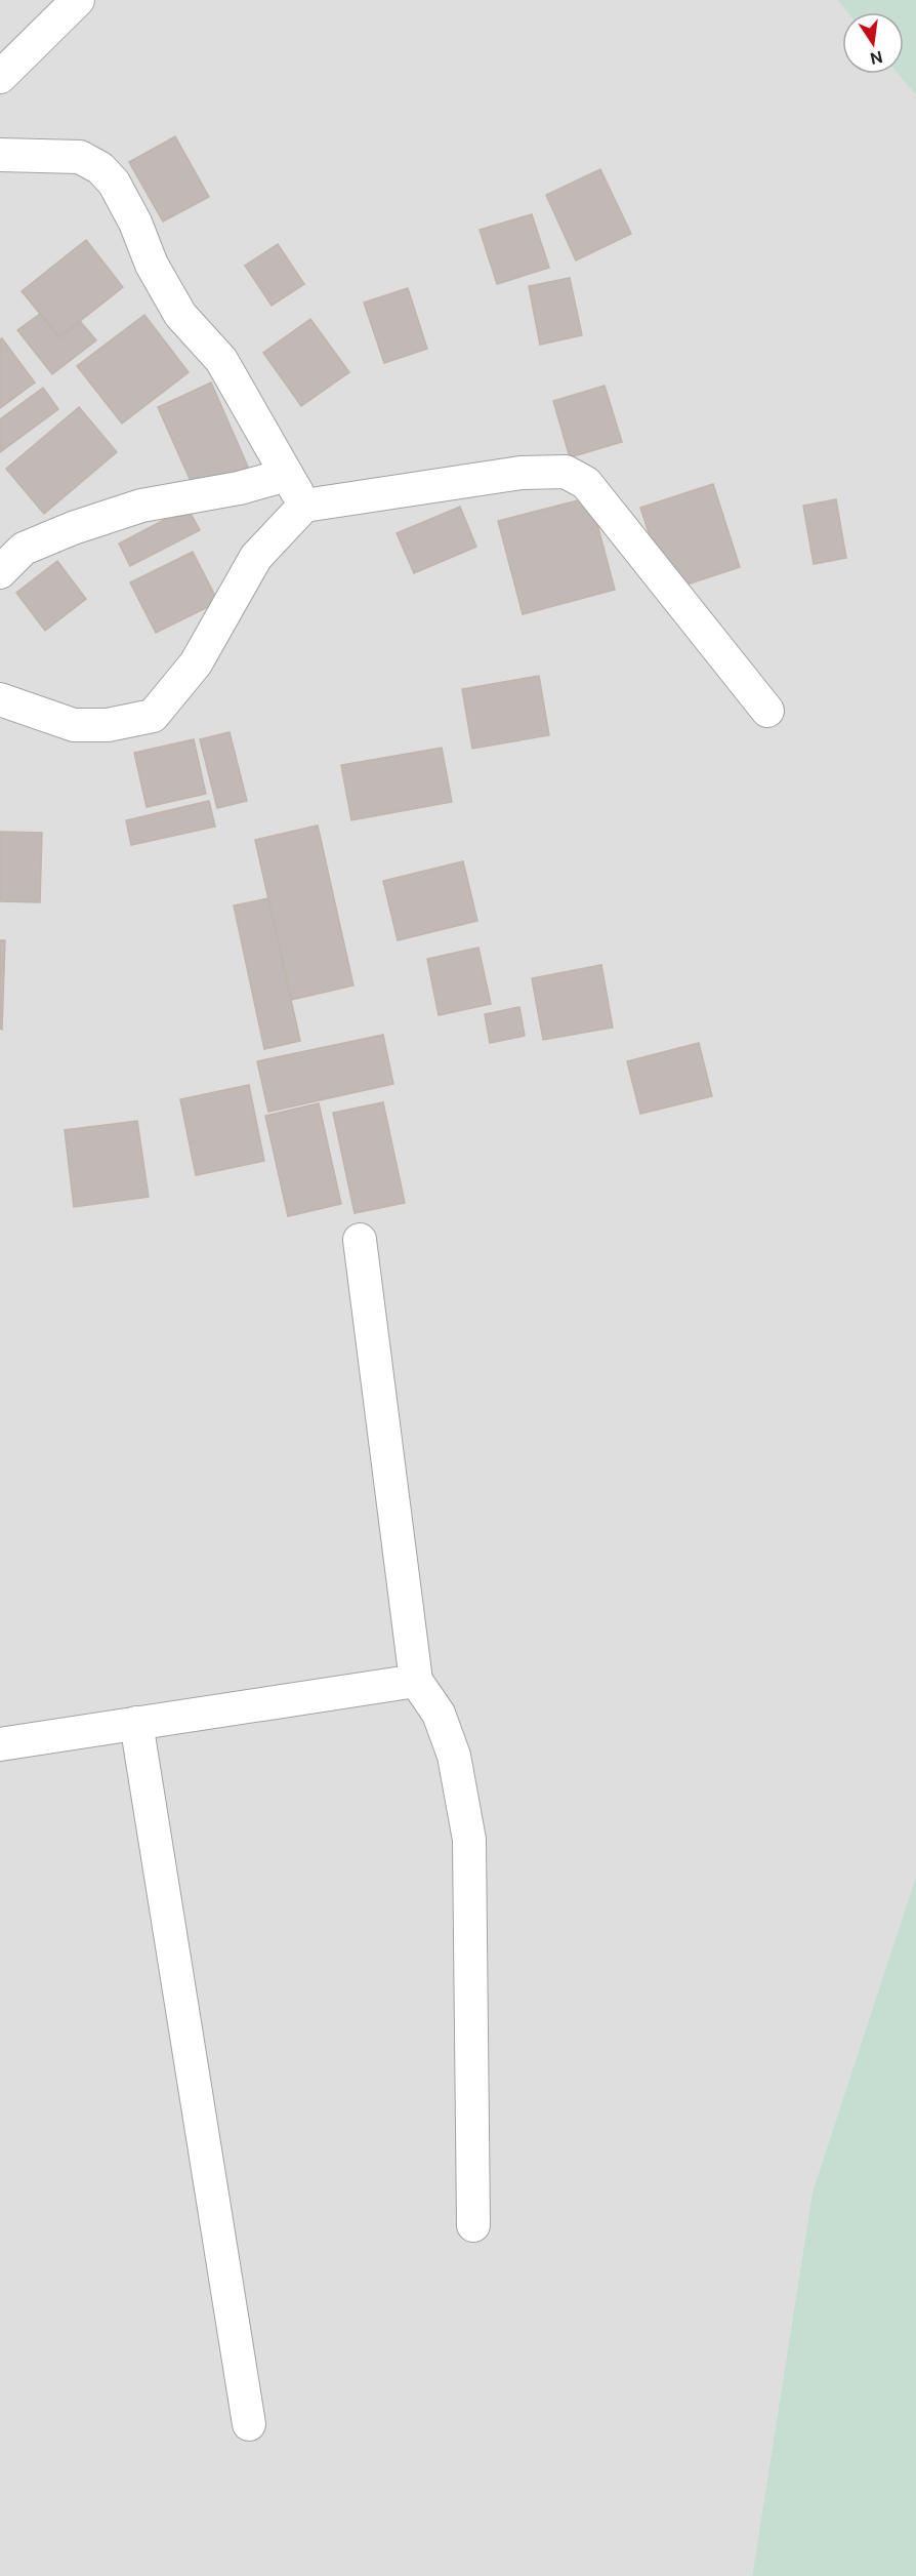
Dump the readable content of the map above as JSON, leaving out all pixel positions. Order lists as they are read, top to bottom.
{
  "north": "bottom"
}
